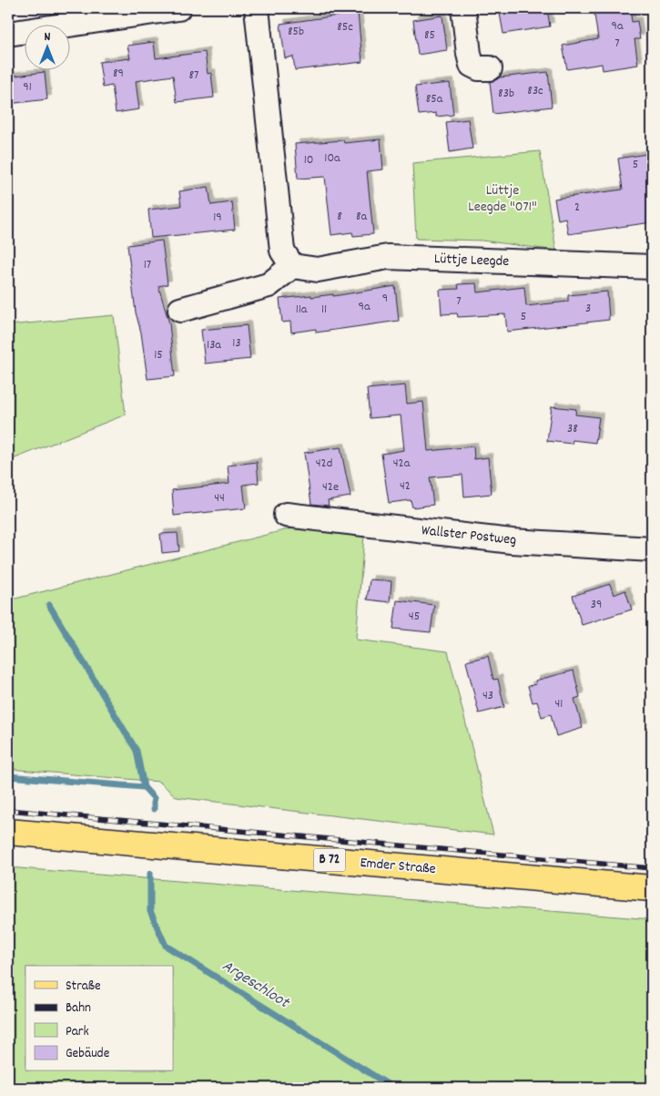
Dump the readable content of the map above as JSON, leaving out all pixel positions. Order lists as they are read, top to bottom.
{
  "streets": {
    "main road": ["B 72", "Emder Straße"],
    "street": ["Lüttje Leegde", "Wallster Postweg"]
  },
  "water": ["Argeschloot"],
  "parks": ["Lüttje Leegde \"071\""],
  "house_numbers": [
    "9a",
    "85c",
    "85b",
    "85",
    "7",
    "89",
    "87",
    "91",
    "83c",
    "83b",
    "85a",
    "10a",
    "10",
    "5",
    "2",
    "8",
    "8a",
    "19",
    "17",
    "9",
    "7",
    "9a",
    "3",
    "11a",
    "11",
    "5",
    "13",
    "13a",
    "15",
    "38",
    "42d",
    "42a",
    "42",
    "42e",
    "44",
    "39",
    "45",
    "43",
    "41"
  ],
  "legend": [
    "Straße",
    "Bahn",
    "Park",
    "Gebäude"
  ],
  "north": "top"
}
